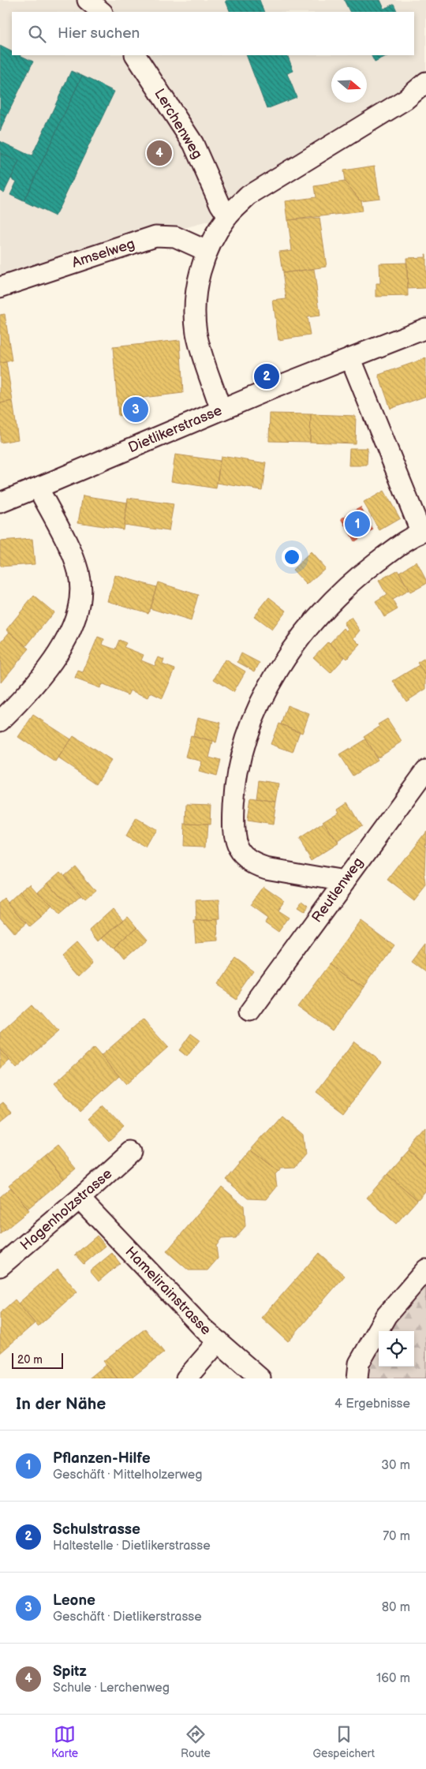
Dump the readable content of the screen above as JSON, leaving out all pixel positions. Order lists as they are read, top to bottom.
{
  "streets": {
    "street": [
      "Lerchenweg",
      "Amselweg",
      "Dietlikerstrasse",
      "Reutlenweg",
      "Hagenholzstrasse",
      "Hamelirainstrasse"
    ]
  },
  "crossings": [
    ["Hagenholzstrasse", "Hamelirainstrasse"]
  ],
  "scale_bar": "20 m",
  "north": "right",
  "page": {
    "search": "Hier suchen",
    "pins": [
      "4",
      "2",
      "3",
      "1"
    ],
    "scale": "20 m",
    "heading": ["In der Nähe", "4 Ergebnisse"],
    "list": [
      {
        "mark": "1",
        "name": "Pflanzen-Hilfe",
        "note": "Geschäft · Mittelholzerweg",
        "value": "30 m"
      },
      {
        "mark": "2",
        "name": "Schulstrasse",
        "note": "Haltestelle · Dietlikerstrasse",
        "value": "70 m"
      },
      {
        "mark": "3",
        "name": "Leone",
        "note": "Geschäft · Dietlikerstrasse",
        "value": "80 m"
      },
      {
        "mark": "4",
        "name": "Spitz",
        "note": "Schule · Lerchenweg",
        "value": "160 m"
      }
    ],
    "nav": ["Karte", "Route", "Gespeichert"]
  }
}
